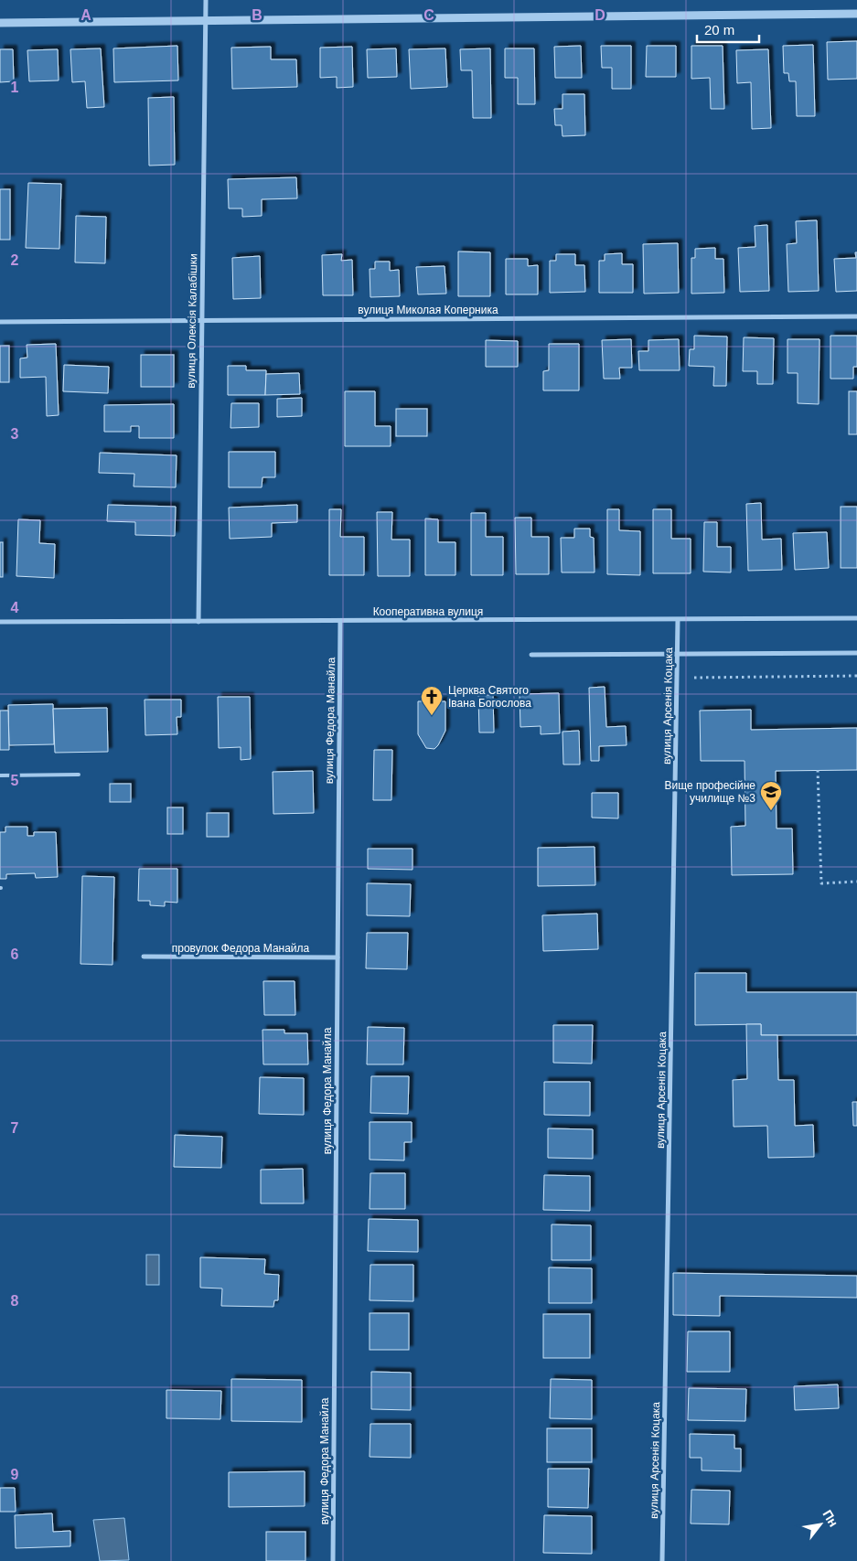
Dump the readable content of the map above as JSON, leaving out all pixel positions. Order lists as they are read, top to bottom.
{
  "streets": {
    "street": [
      "вулиця Миколая Коперника",
      "вулиця Олексія Калабішки",
      "Кооперативна вулиця",
      "вулиця Арсенія Коцака",
      "вулиця Федора Манайла",
      "провулок Федора Манайла"
    ]
  },
  "crossings": [
    ["вулиця Миколая Коперника", "вулиця Олексія Калабішки"],
    ["вулиця Олексія Калабішки", "Кооперативна вулиця"],
    ["Кооперативна вулиця", "вулиця Арсенія Коцака"],
    ["Кооперативна вулиця", "вулиця Федора Манайла"],
    ["вулиця Федора Манайла", "провулок Федора Манайла"]
  ],
  "places": {
    "church": ["Церква Святого Івана Богослова"],
    "school or university": ["Вище професійне училище №3"]
  },
  "scale_bar": "20 m",
  "north": "top right",
  "grid": {
    "columns": [
      "A",
      "B",
      "C",
      "D"
    ],
    "rows": [
      "1",
      "2",
      "3",
      "4",
      "5",
      "6",
      "7",
      "8",
      "9"
    ]
  }
}
